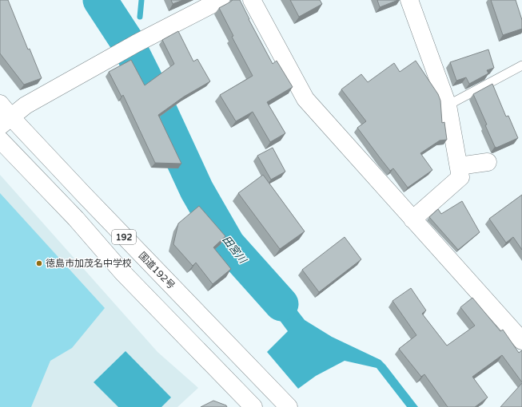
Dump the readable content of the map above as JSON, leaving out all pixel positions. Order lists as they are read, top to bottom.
{
  "streets": {
    "main road": ["192", "国道192号"]
  },
  "water": ["田宮川"],
  "places": ["徳島市加茂名中学校"]
}
